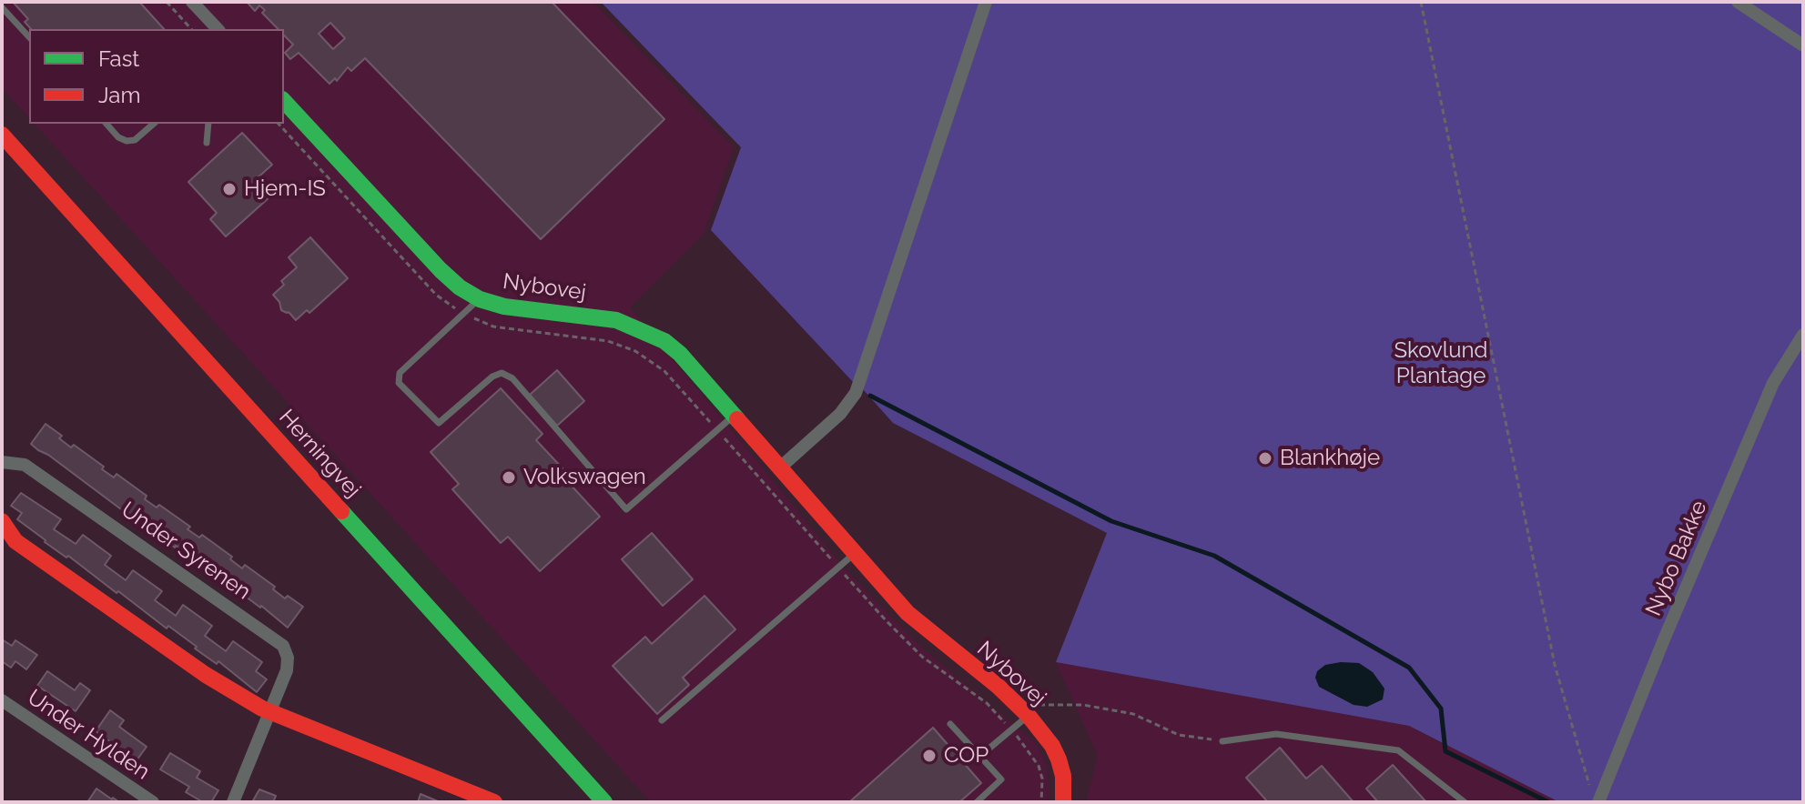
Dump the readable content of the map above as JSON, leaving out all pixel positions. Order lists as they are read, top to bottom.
{
  "streets": {
    "street": [
      "Nybovej",
      "Herningvej",
      "Under Syrenen",
      "Nybo Bakke",
      "Under Hylden"
    ]
  },
  "parks": ["Skovlund Plantage"],
  "places": [
    "Hjem-IS",
    "Blankhøje",
    "Volkswagen",
    "COP"
  ],
  "legend": ["Fast", "Jam"]
}
